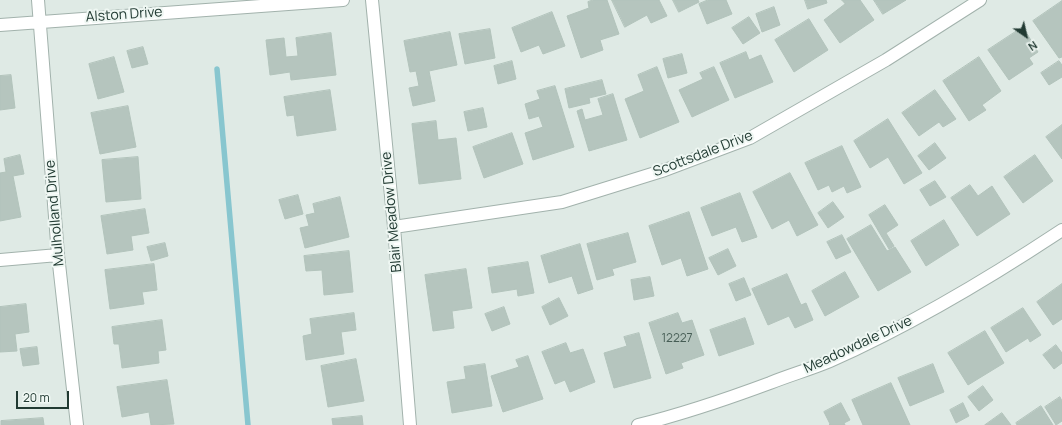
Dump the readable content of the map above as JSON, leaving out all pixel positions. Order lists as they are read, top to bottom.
{
  "streets": {
    "street": [
      "Alston Drive",
      "Scottsdale Drive",
      "Blair Meadow Drive",
      "Mulholland Drive",
      "Meadowdale Drive"
    ]
  },
  "crossings": [
    ["Alston Drive", "Mulholland Drive"],
    ["Scottsdale Drive", "Blair Meadow Drive"]
  ],
  "house_numbers": ["12227"],
  "scale_bar": "20 m",
  "north": "bottom right"
}
